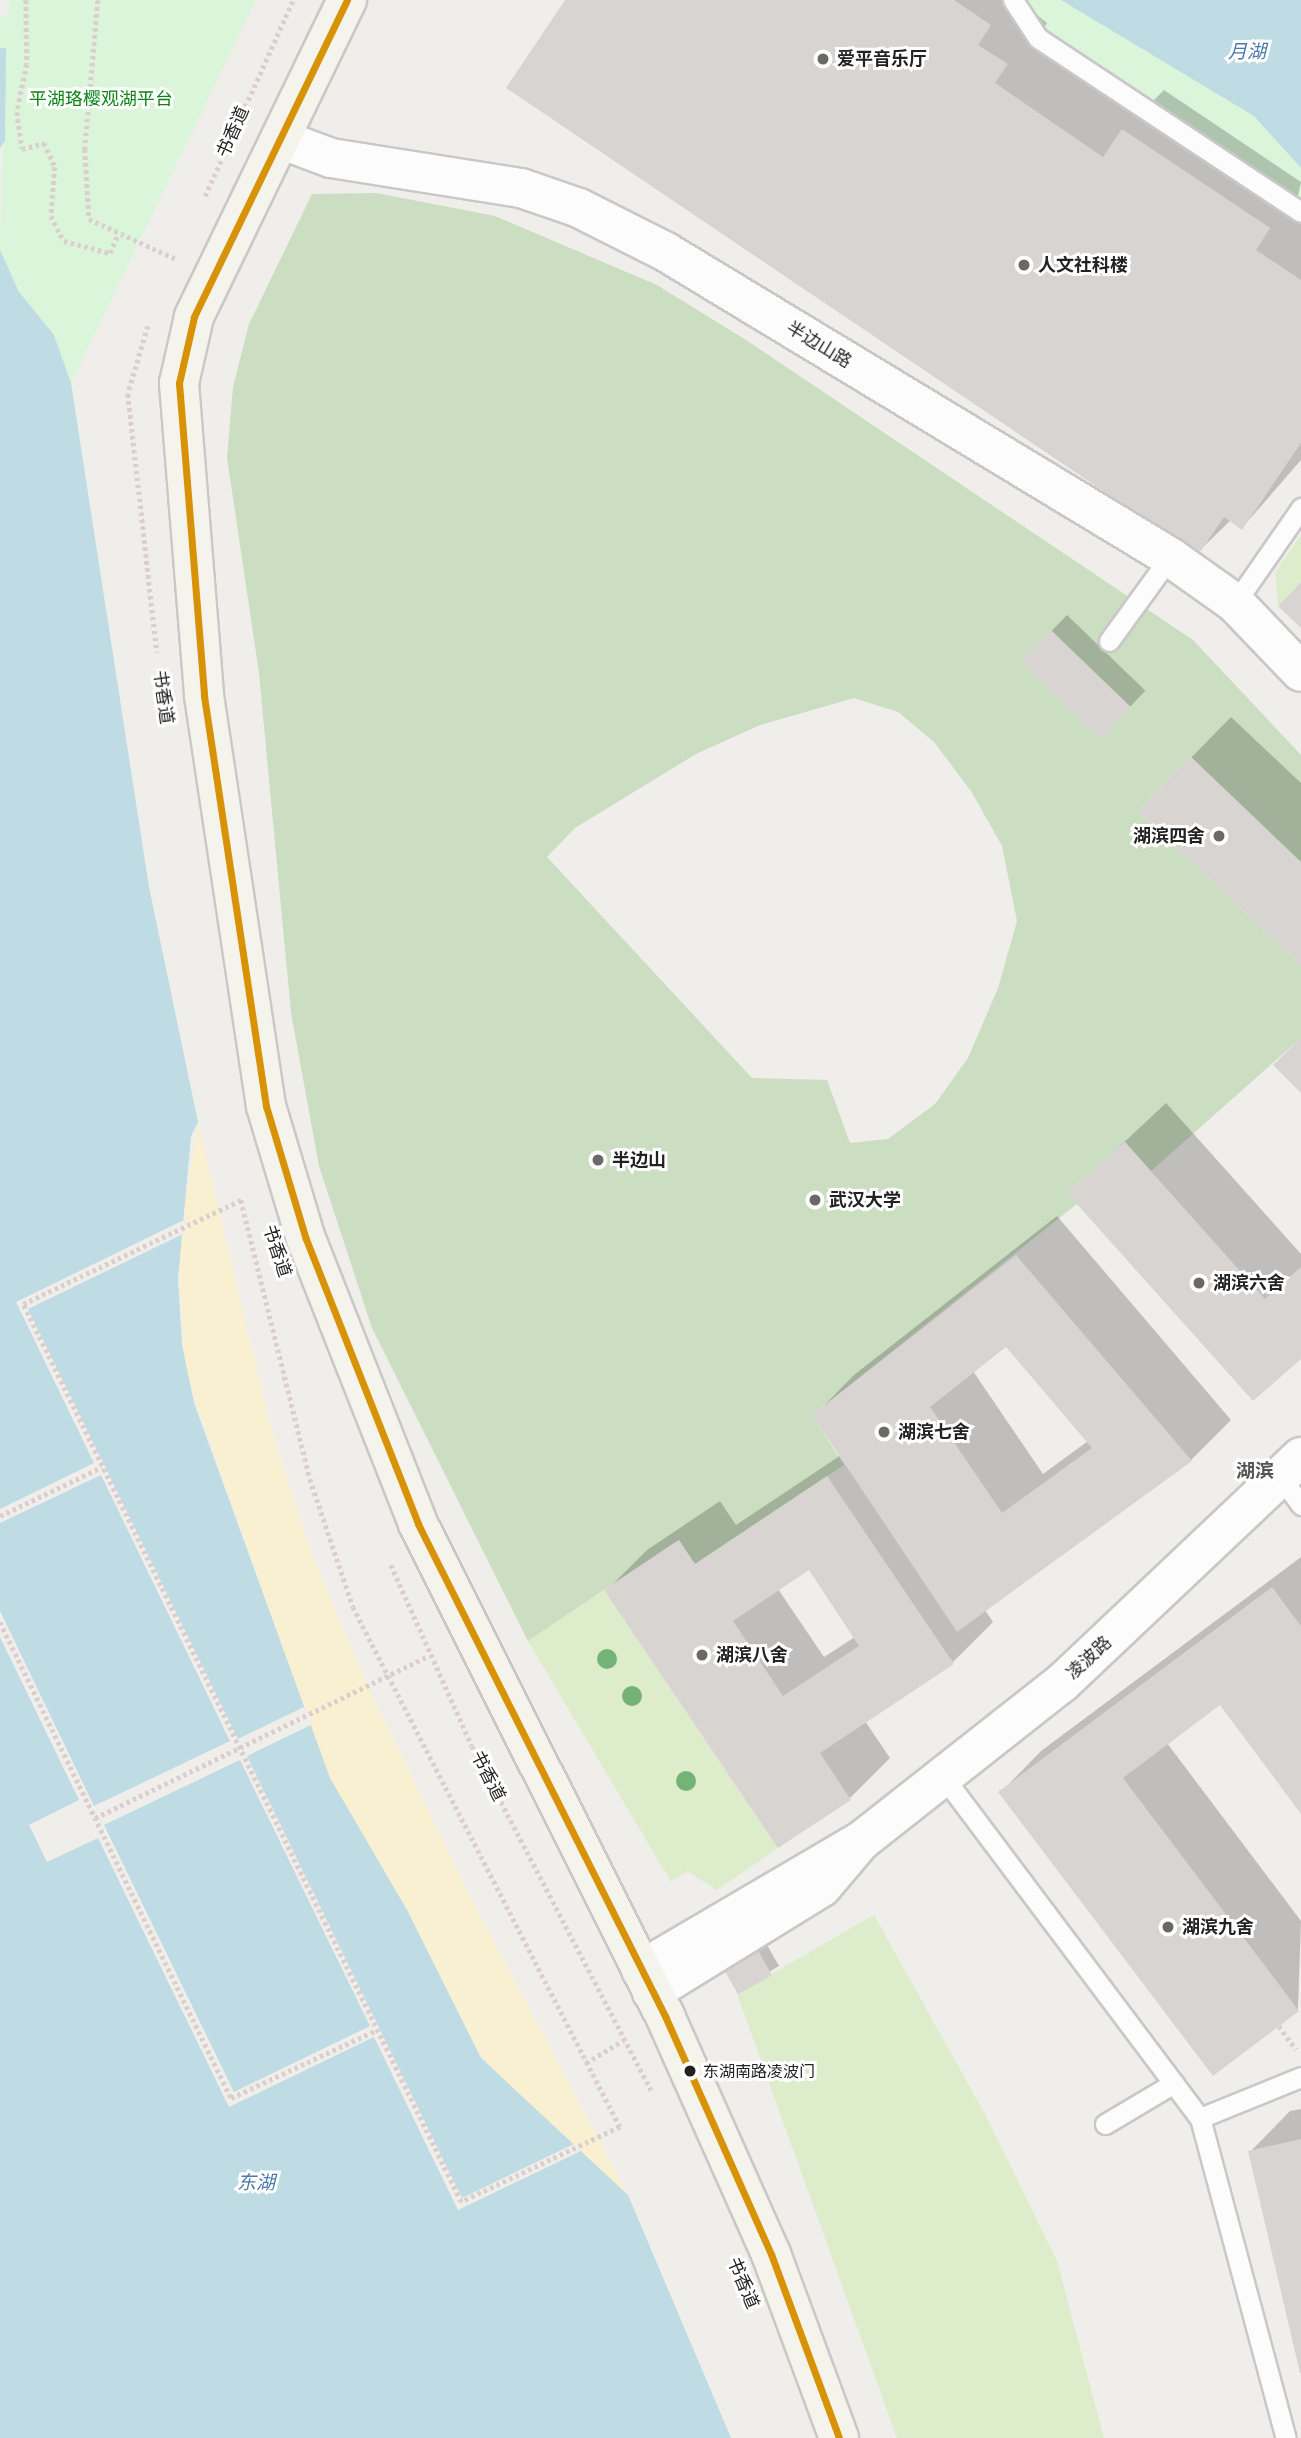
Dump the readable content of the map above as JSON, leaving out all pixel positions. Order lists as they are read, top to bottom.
{
  "streets": {
    "street": ["半边山路", "凌波路"],
    "path": ["书香道"]
  },
  "districts": ["湖滨"],
  "water": ["月湖", "东湖"],
  "parks": ["平湖珞樱观湖平台"],
  "places": [
    "爱平音乐厅",
    "人文社科楼",
    "湖滨四舍",
    "半边山",
    "武汉大学",
    "湖滨六舍",
    "湖滨七舍",
    "湖滨八舍",
    "湖滨九舍",
    "东湖南路凌波门"
  ]
}
